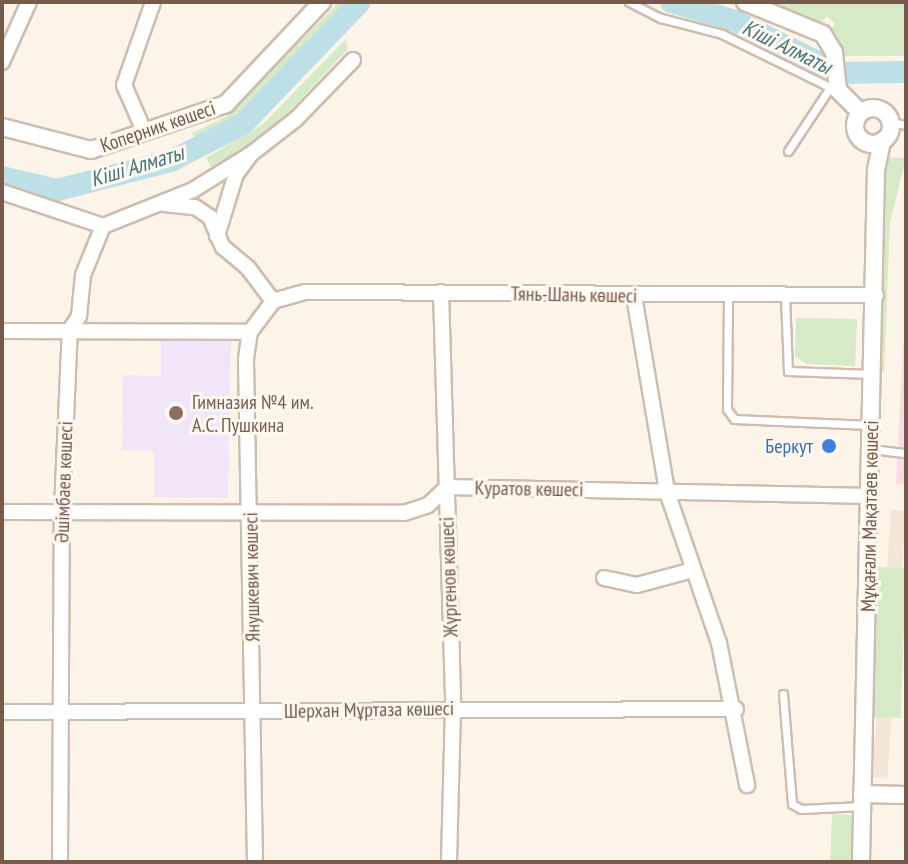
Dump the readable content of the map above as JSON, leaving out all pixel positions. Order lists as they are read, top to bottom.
{
  "streets": {
    "street": [
      "Коперник көшесі",
      "Тянь-Шань көшесі",
      "Әшімбаев көшесі",
      "Куратов көшесі",
      "Мұқағали Мақатаев көшесі",
      "Янушкевич көшесі",
      "Жүргенов көшесі",
      "Шерхан Мұртаза көшесі"
    ]
  },
  "crossings": [
    ["Тянь-Шань көшесі", "Мұқағали Мақатаев көшесі"],
    ["Тянь-Шань көшесі", "Жүргенов көшесі"],
    ["Әшімбаев көшесі", "Куратов көшесі"],
    ["Әшімбаев көшесі", "Шерхан Мұртаза көшесі"],
    ["Куратов көшесі", "Мұқағали Мақатаев көшесі"],
    ["Куратов көшесі", "Янушкевич көшесі"],
    ["Куратов көшесі", "Жүргенов көшесі"],
    ["Янушкевич көшесі", "Шерхан Мұртаза көшесі"],
    ["Жүргенов көшесі", "Шерхан Мұртаза көшесі"]
  ],
  "water": ["Кіші Алматы"],
  "places": ["Гимназия №4 им. А.С. Пушкина", "Беркут"]
}
